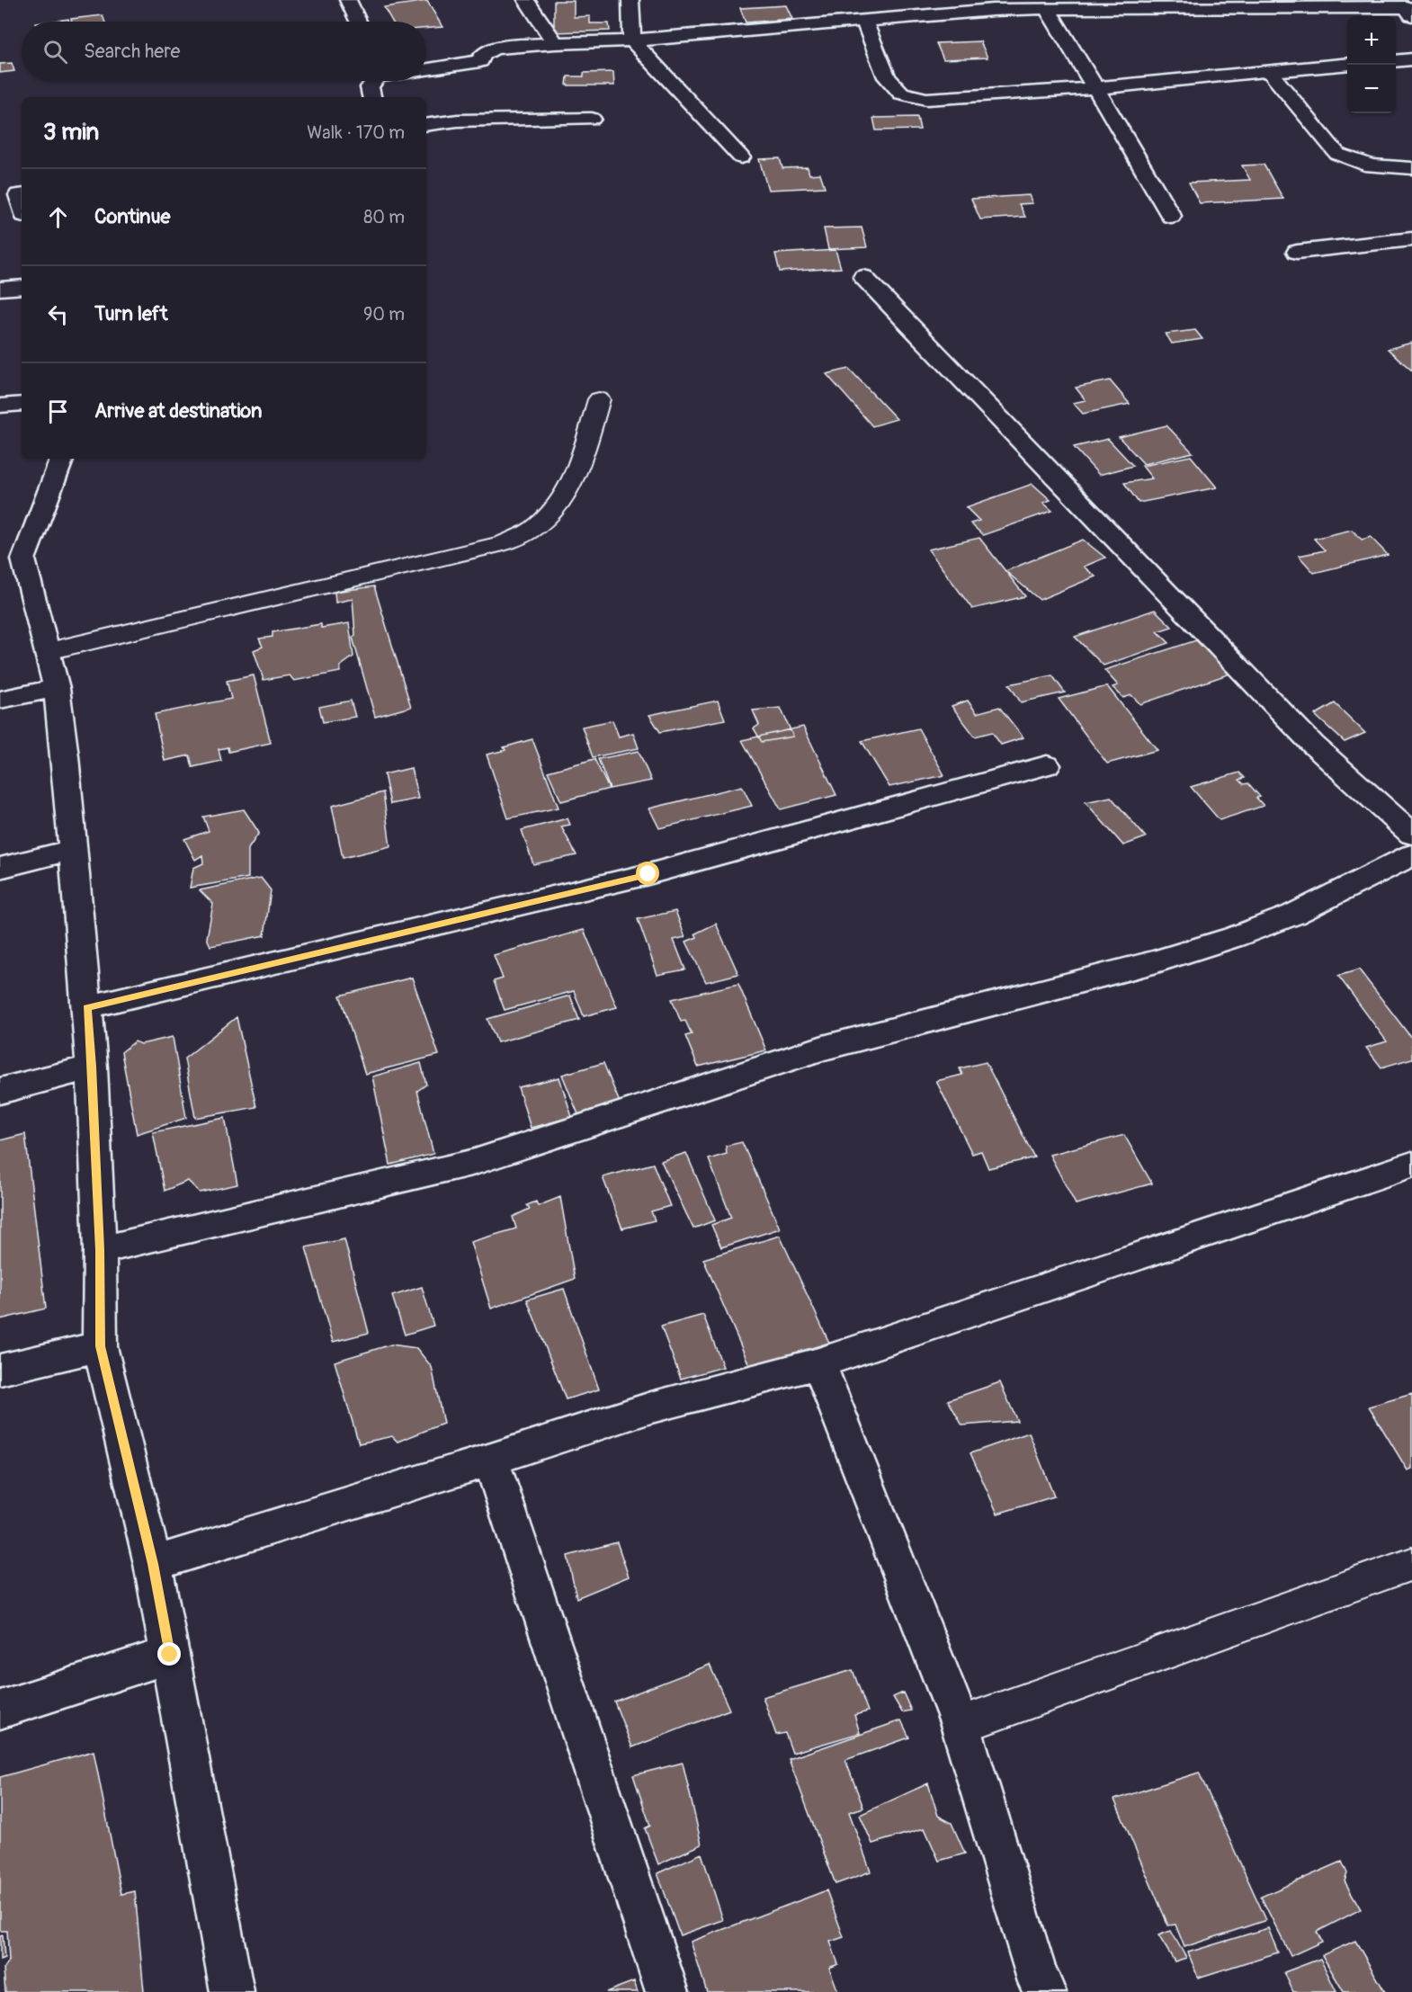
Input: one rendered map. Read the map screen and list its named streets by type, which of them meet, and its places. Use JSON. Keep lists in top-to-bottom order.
{
  "page": {
    "map_buttons": ["+", "−"],
    "search": "Search here",
    "heading": ["3 min", "Walk · 170 m"],
    "list": [
      ["Continue", "80 m"],
      ["Turn left", "90 m"],
      "Arrive at destination"
    ]
  }
}
